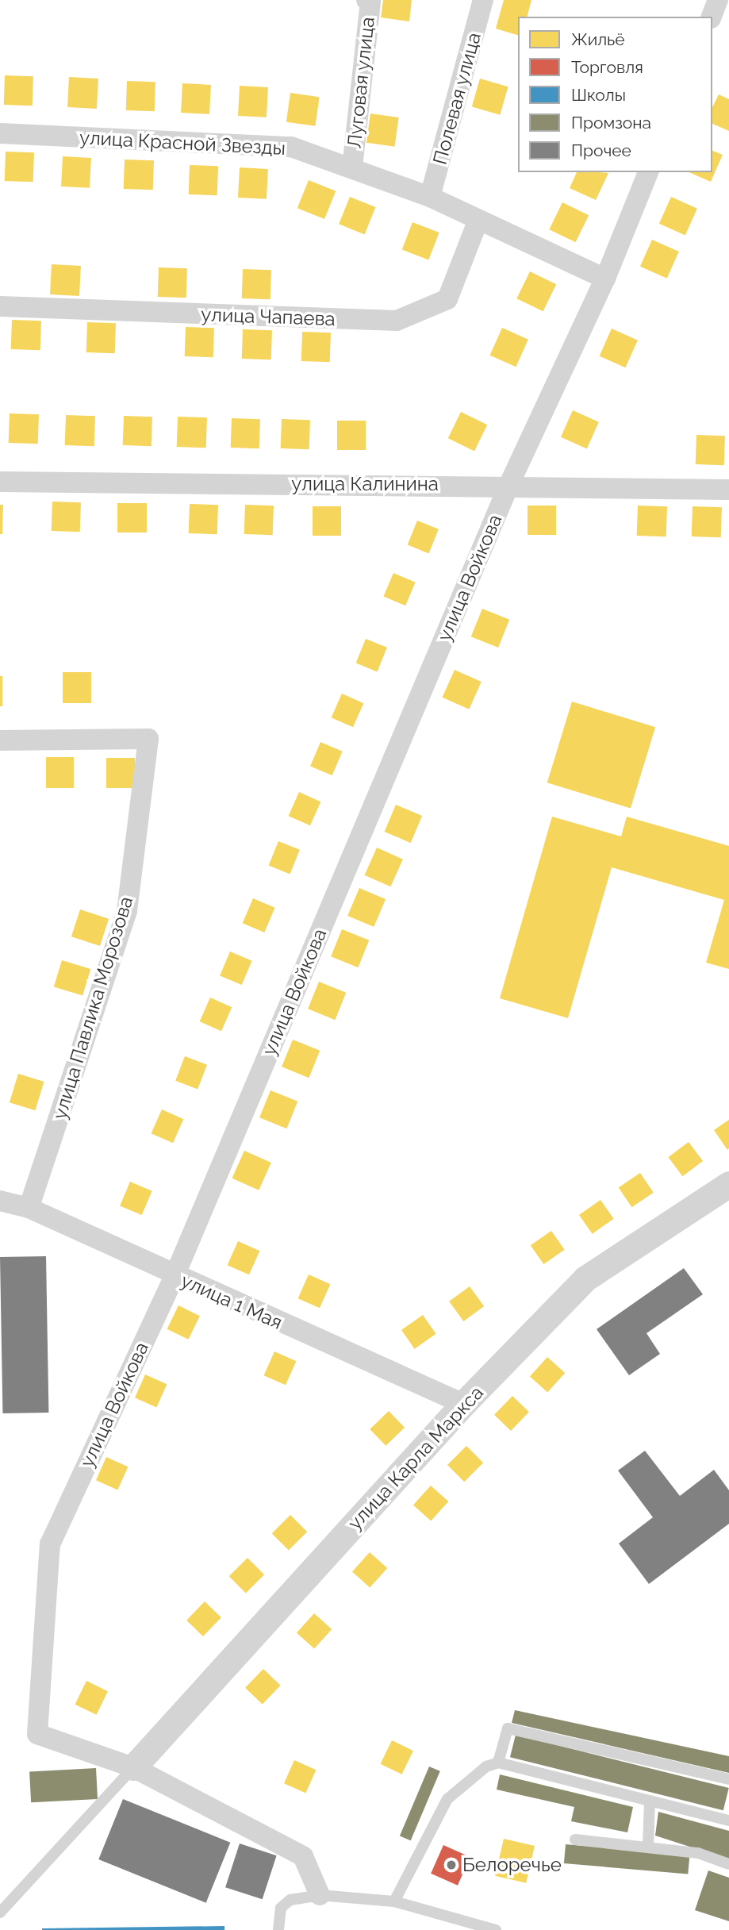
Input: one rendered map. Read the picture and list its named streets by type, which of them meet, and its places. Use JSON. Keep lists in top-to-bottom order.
{
  "streets": {
    "street": [
      "Луговая улица",
      "Полевая улица",
      "улица Красной Звезды",
      "улица Чапаева",
      "улица Калинина",
      "улица Войкова",
      "улица Павлика Морозова",
      "улица 1 Мая",
      "улица Карла Маркса"
    ]
  },
  "crossings": [
    ["Луговая улица", "улица Красной Звезды"],
    ["Полевая улица", "улица Красной Звезды"],
    ["улица Красной Звезды", "улица Чапаева"],
    ["улица Красной Звезды", "улица Войкова"],
    ["улица Калинина", "улица Войкова"],
    ["улица Войкова", "улица 1 Мая"],
    ["улица Войкова", "улица Карла Маркса"],
    ["улица Павлика Морозова", "улица 1 Мая"],
    ["улица 1 Мая", "улица Карла Маркса"]
  ],
  "places": ["Белоречье"],
  "legend": [
    "Жильё",
    "Торговля",
    "Школы",
    "Промзона",
    "Прочее"
  ]
}
